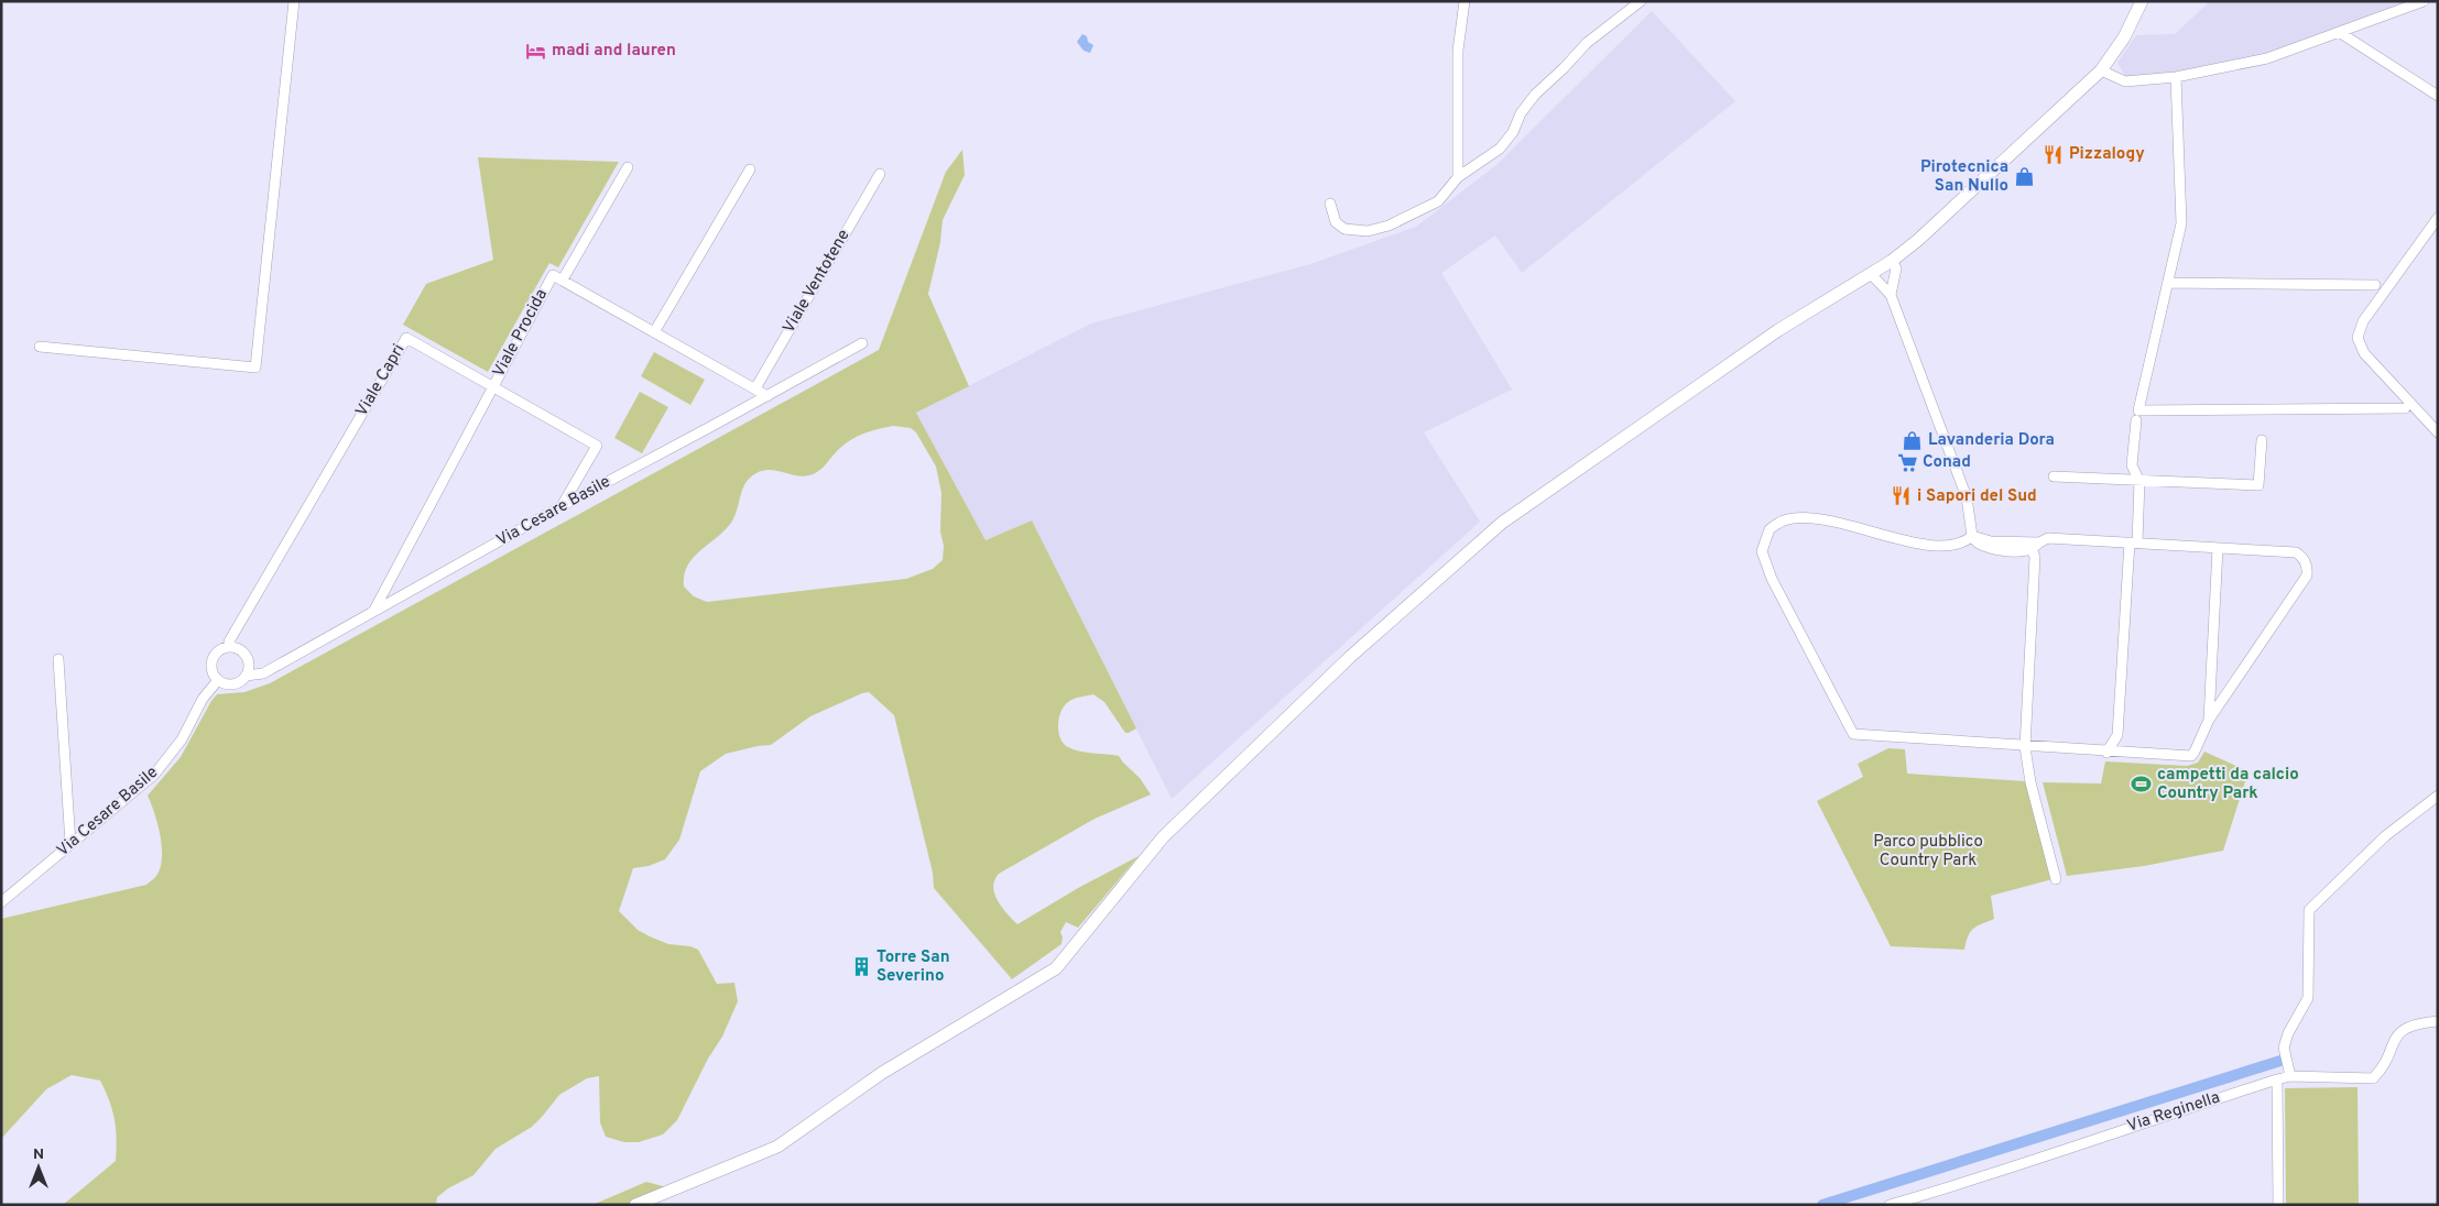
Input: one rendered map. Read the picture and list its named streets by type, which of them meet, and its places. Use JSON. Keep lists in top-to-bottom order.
{
  "streets": {
    "street": [
      "Viale Ventotene",
      "Viale Procida",
      "Viale Capri",
      "Via Cesare Basile",
      "Via Reginella"
    ]
  },
  "crossings": [
    ["Viale Ventotene", "Viale Procida"],
    ["Viale Procida", "Viale Capri"],
    ["Viale Procida", "Via Cesare Basile"],
    ["Viale Capri", "Via Cesare Basile"]
  ],
  "parks": ["Parco pubblico Country Park"],
  "places": {
    "hotel": ["madi and lauren"],
    "restaurant": ["Pizzalogy", "i Sapori del Sud"],
    "shop": ["Pirotecnica San Nullo", "Lavanderia Dora"],
    "supermarket": ["Conad"],
    "sports": ["campetti da calcio Country Park"],
    "building": ["Torre San Severino"]
  },
  "north": "top"
}
